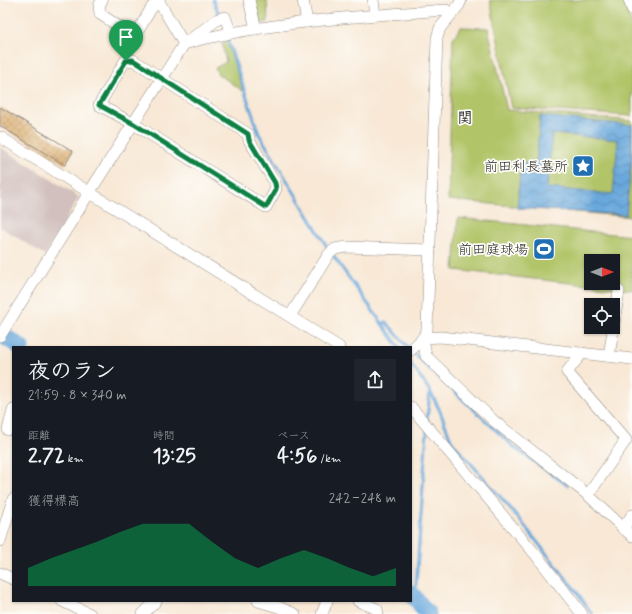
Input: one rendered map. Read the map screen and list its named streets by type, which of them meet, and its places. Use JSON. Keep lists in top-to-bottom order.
{
  "districts": ["関"],
  "places": {
    "place": ["前田利長墓所"],
    "sports": ["前田庭球場"]
  },
  "north": "right",
  "page": {
    "heading": ["夜のラン", "21:59 · 8 × 340 m"],
    "stats": [
      ["距離", "2.72 km"],
      ["時間", "13:25"],
      ["ペース", "4:56 /km"]
    ],
    "chart": ["獲得標高", "242–248 m"]
  }
}
